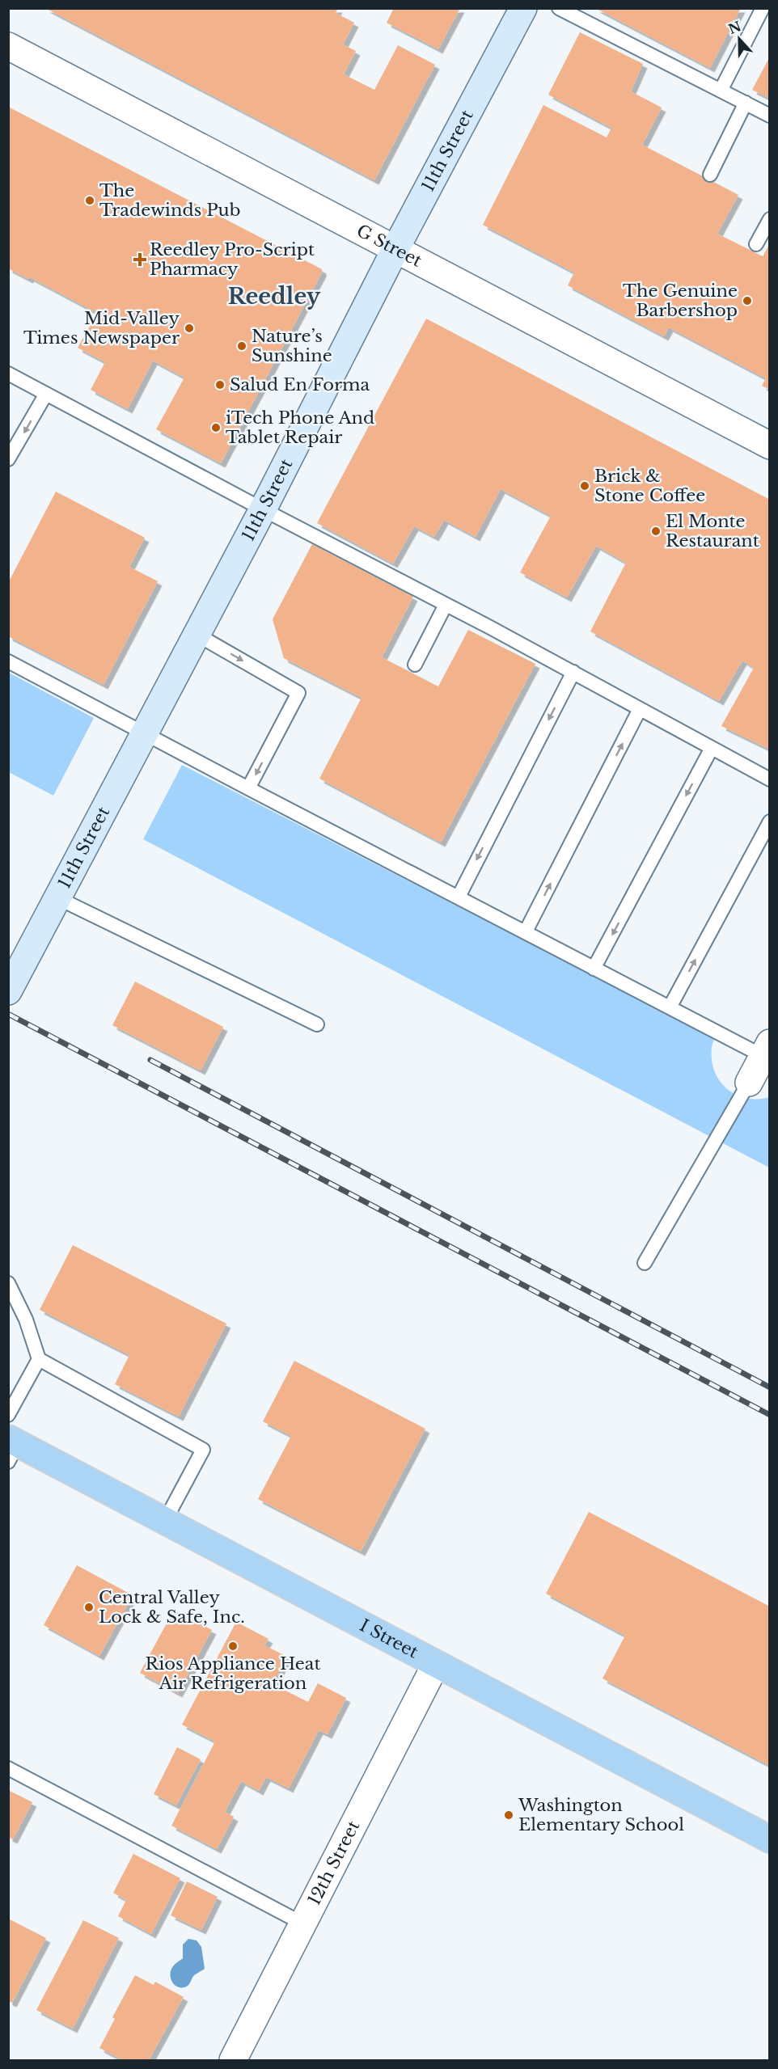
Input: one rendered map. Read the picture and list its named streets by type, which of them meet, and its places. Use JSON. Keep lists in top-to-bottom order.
{
  "streets": {
    "main road": ["11th Street", "I Street"],
    "street": ["G Street", "12th Street"]
  },
  "crossings": [
    ["11th Street", "G Street"],
    ["I Street", "12th Street"]
  ],
  "districts": ["Reedley"],
  "places": {
    "other": [
      "The Tradewinds Pub",
      "The Genuine Barbershop",
      "Mid-Valley Times Newspaper",
      "Nature’s Sunshine",
      "Salud En Forma",
      "iTech Phone And Tablet Repair",
      "Brick & Stone Coffee",
      "El Monte Restaurant",
      "Central Valley Lock & Safe, Inc.",
      "Rios Appliance Heat Air Refrigeration",
      "Washington Elementary School"
    ],
    "health": ["Reedley Pro-Script Pharmacy"]
  },
  "north": "top"
}
